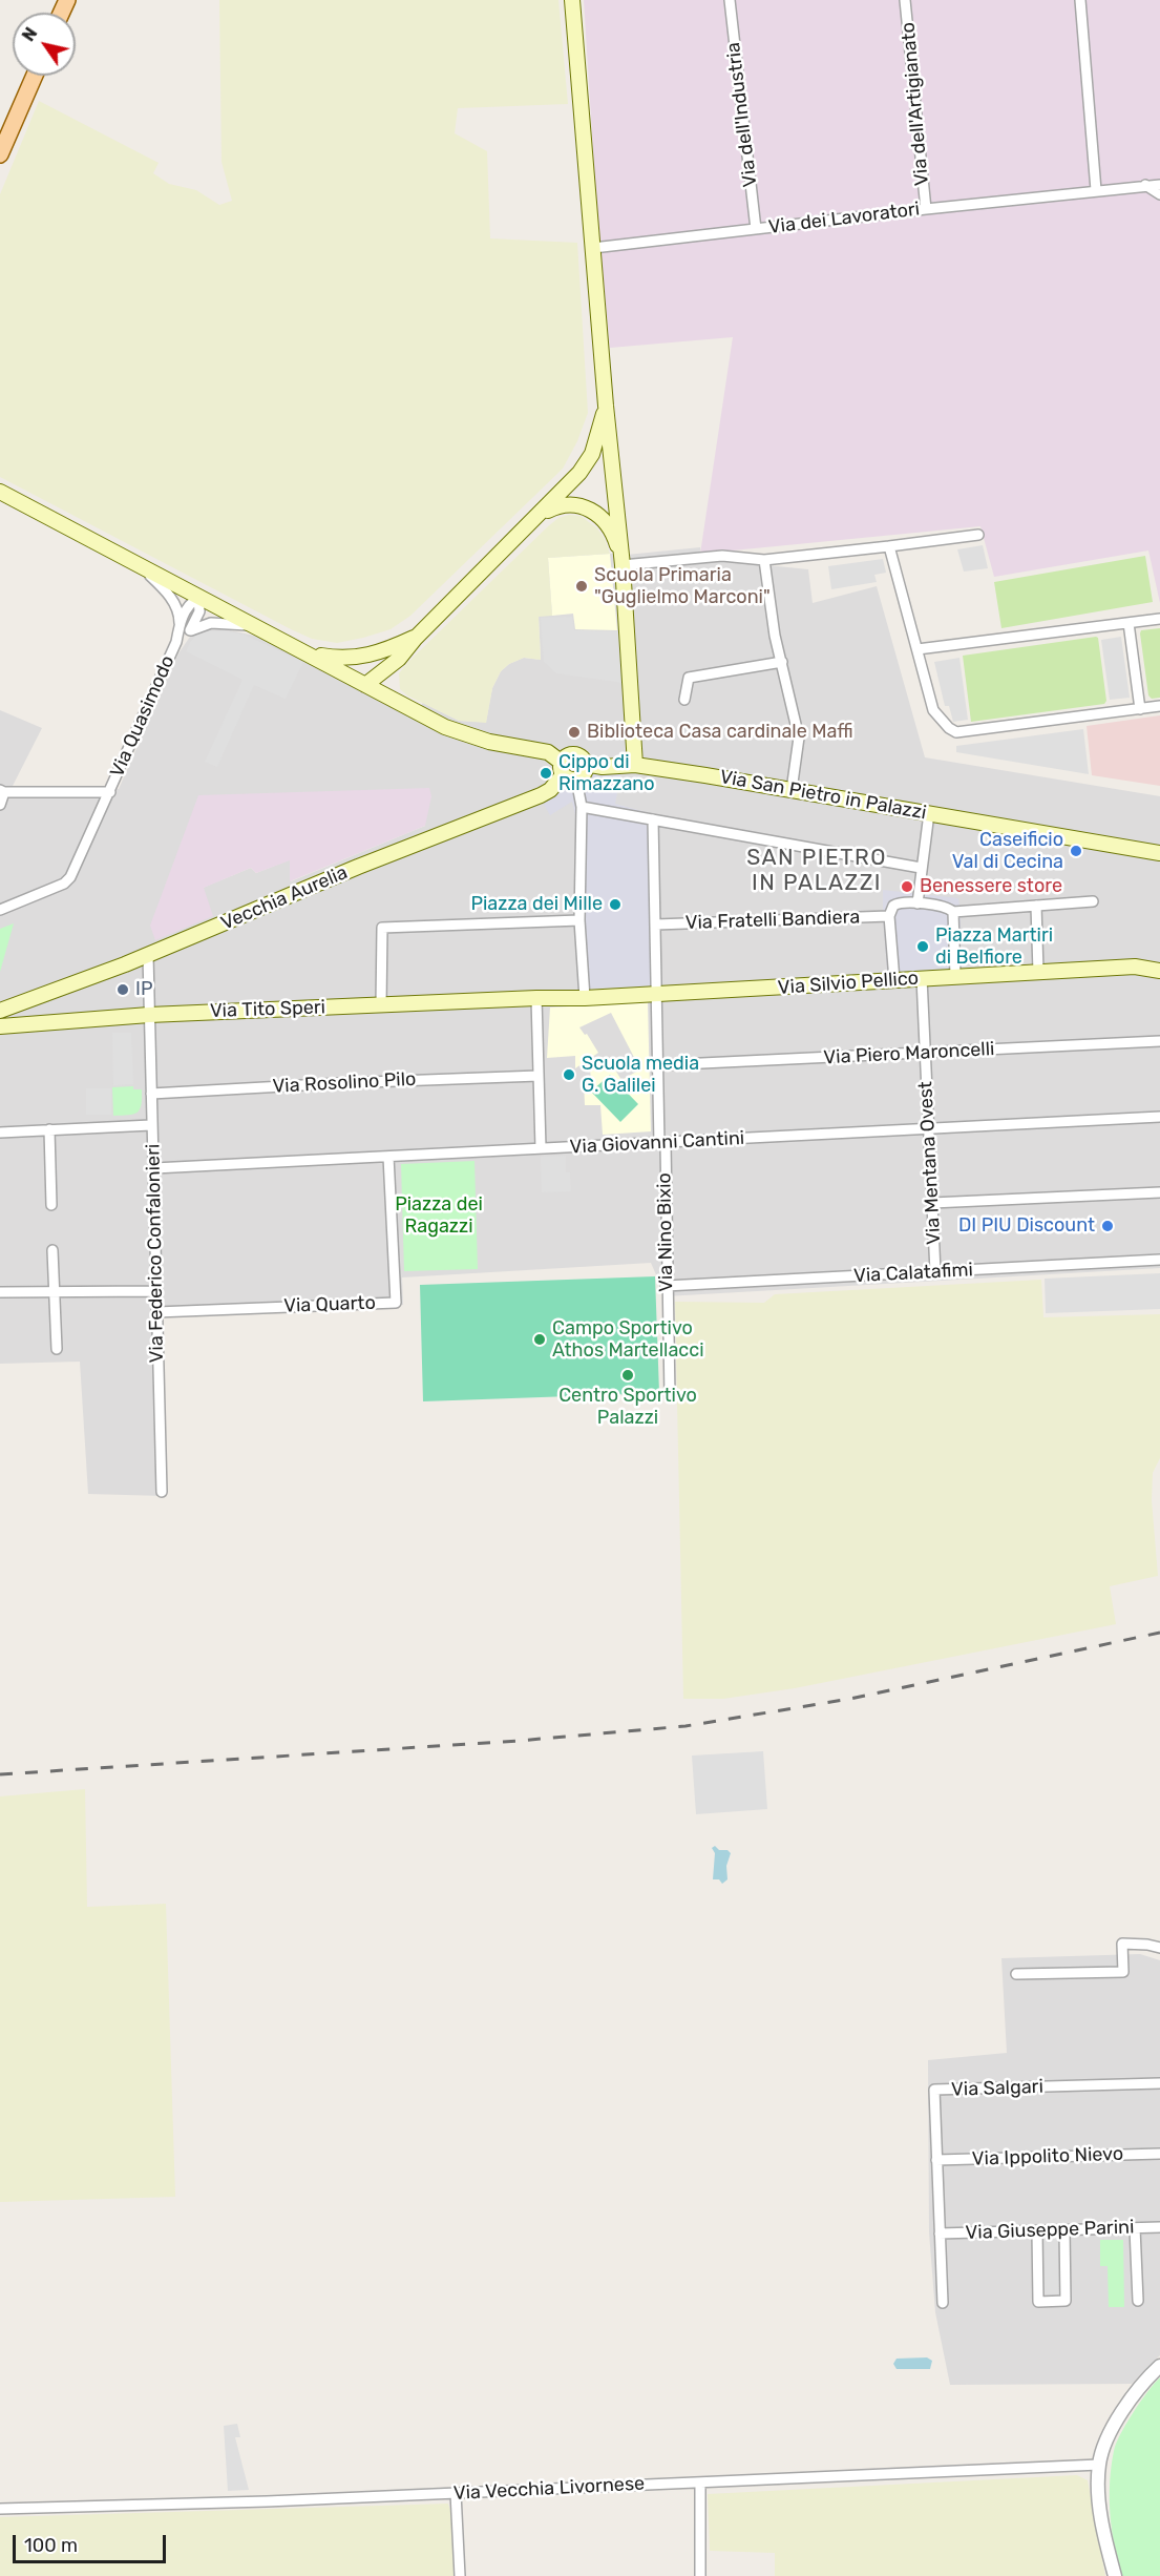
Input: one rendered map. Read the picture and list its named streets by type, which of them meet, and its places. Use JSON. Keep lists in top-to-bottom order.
{
  "streets": {
    "main road": [
      "Via San Pietro in Palazzi",
      "Vecchia Aurelia",
      "Via Silvio Pellico",
      "Via Tito Speri"
    ],
    "street": [
      "Via dell'Artigianato",
      "Via dell'Industria",
      "Via dei Lavoratori",
      "Via Quasimodo",
      "Via Fratelli Bandiera",
      "Via Piero Maroncelli",
      "Via Rosolino Pilo",
      "Via Giovanni Cantini",
      "Via Mentana Ovest",
      "Via Nino Bixio",
      "Via Federico Confalonieri",
      "Via Calatafimi",
      "Via Quarto",
      "Via Salgari",
      "Via Ippolito Nievo",
      "Via Giuseppe Parini",
      "Via Vecchia Livornese"
    ]
  },
  "crossings": [
    ["Via dell'Artigianato", "Via dei Lavoratori"],
    ["Via dell'Industria", "Via dei Lavoratori"],
    ["Vecchia Aurelia", "Via Federico Confalonieri"],
    ["Via Silvio Pellico", "Via Tito Speri"],
    ["Via Silvio Pellico", "Via Mentana Ovest"],
    ["Via Silvio Pellico", "Via Nino Bixio"],
    ["Via Tito Speri", "Via Federico Confalonieri"],
    ["Via Piero Maroncelli", "Via Mentana Ovest"],
    ["Via Piero Maroncelli", "Via Nino Bixio"],
    ["Via Rosolino Pilo", "Via Federico Confalonieri"],
    ["Via Giovanni Cantini", "Via Mentana Ovest"],
    ["Via Giovanni Cantini", "Via Nino Bixio"],
    ["Via Giovanni Cantini", "Via Federico Confalonieri"],
    ["Via Giovanni Cantini", "Via Quarto"],
    ["Via Mentana Ovest", "Via Calatafimi"],
    ["Via Nino Bixio", "Via Calatafimi"],
    ["Via Federico Confalonieri", "Via Quarto"],
    ["Via Salgari", "Via Ippolito Nievo"],
    ["Via Salgari", "Via Giuseppe Parini"]
  ],
  "districts": ["SAN PIETRO IN PALAZZI"],
  "parks": ["Piazza dei Ragazzi"],
  "places": [
    "Scuola Primaria \"Guglielmo Marconi\"",
    "Biblioteca Casa cardinale Maffi",
    "Cippo di Rimazzano",
    "Caseificio Val di Cecina",
    "Benessere store",
    "Piazza dei Mille",
    "Piazza Martiri di Belfiore",
    "IP",
    "Scuola media G. Galilei",
    "DI PIU Discount",
    "Campo Sportivo Athos Martellacci",
    "Centro Sportivo Palazzi"
  ],
  "scale_bar": "100 m",
  "north": "top left"
}
